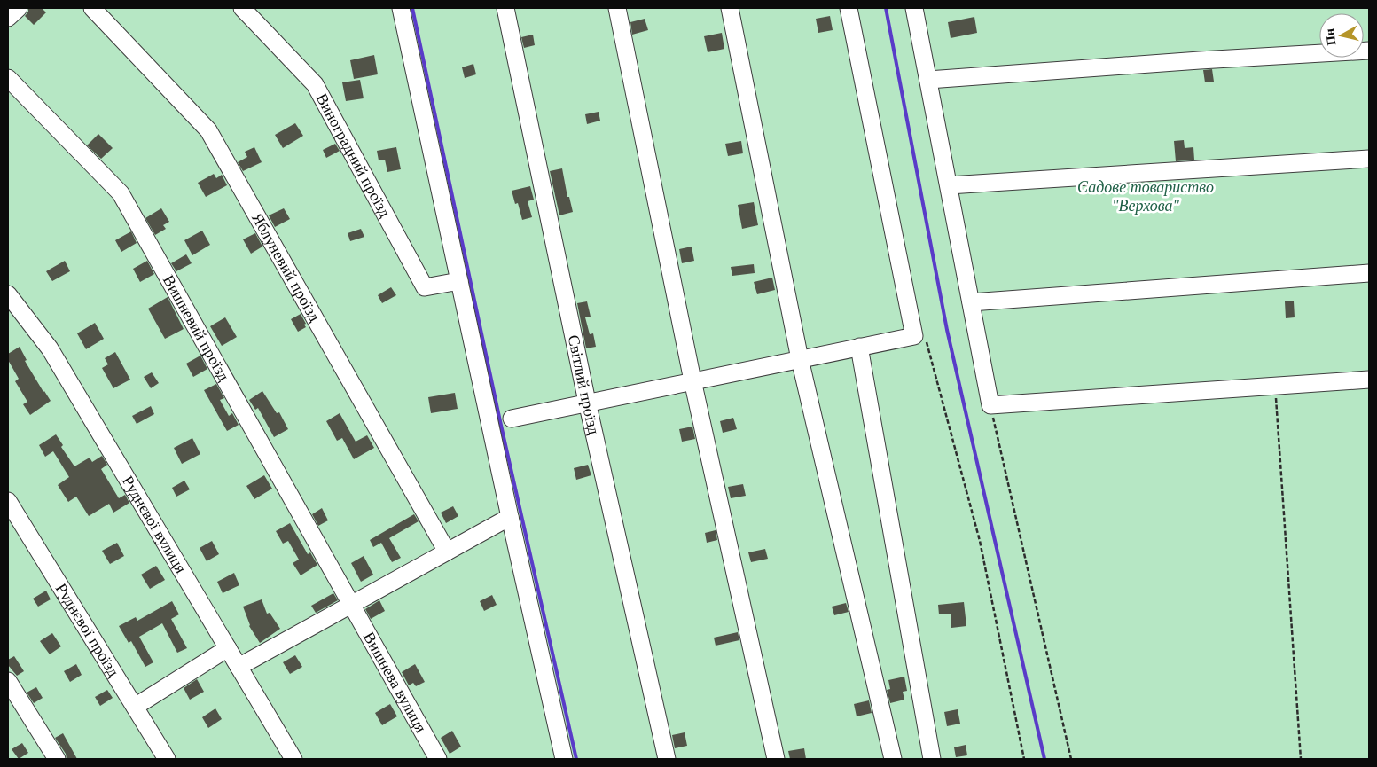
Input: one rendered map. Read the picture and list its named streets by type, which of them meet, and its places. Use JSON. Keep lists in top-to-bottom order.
{
  "streets": {
    "street": [
      "Виноградний проїзд",
      "Яблуневий проїзд",
      "Вишневий проїзд",
      "Світлий проїзд",
      "Руднєвої вулиця",
      "Руднєвої проїзд",
      "Вишнева вулиця"
    ]
  },
  "crossings": [
    ["Вишневий проїзд", "Вишнева вулиця"]
  ],
  "parks": ["Садове товариство \"Верхова\""],
  "north": "left"
}
